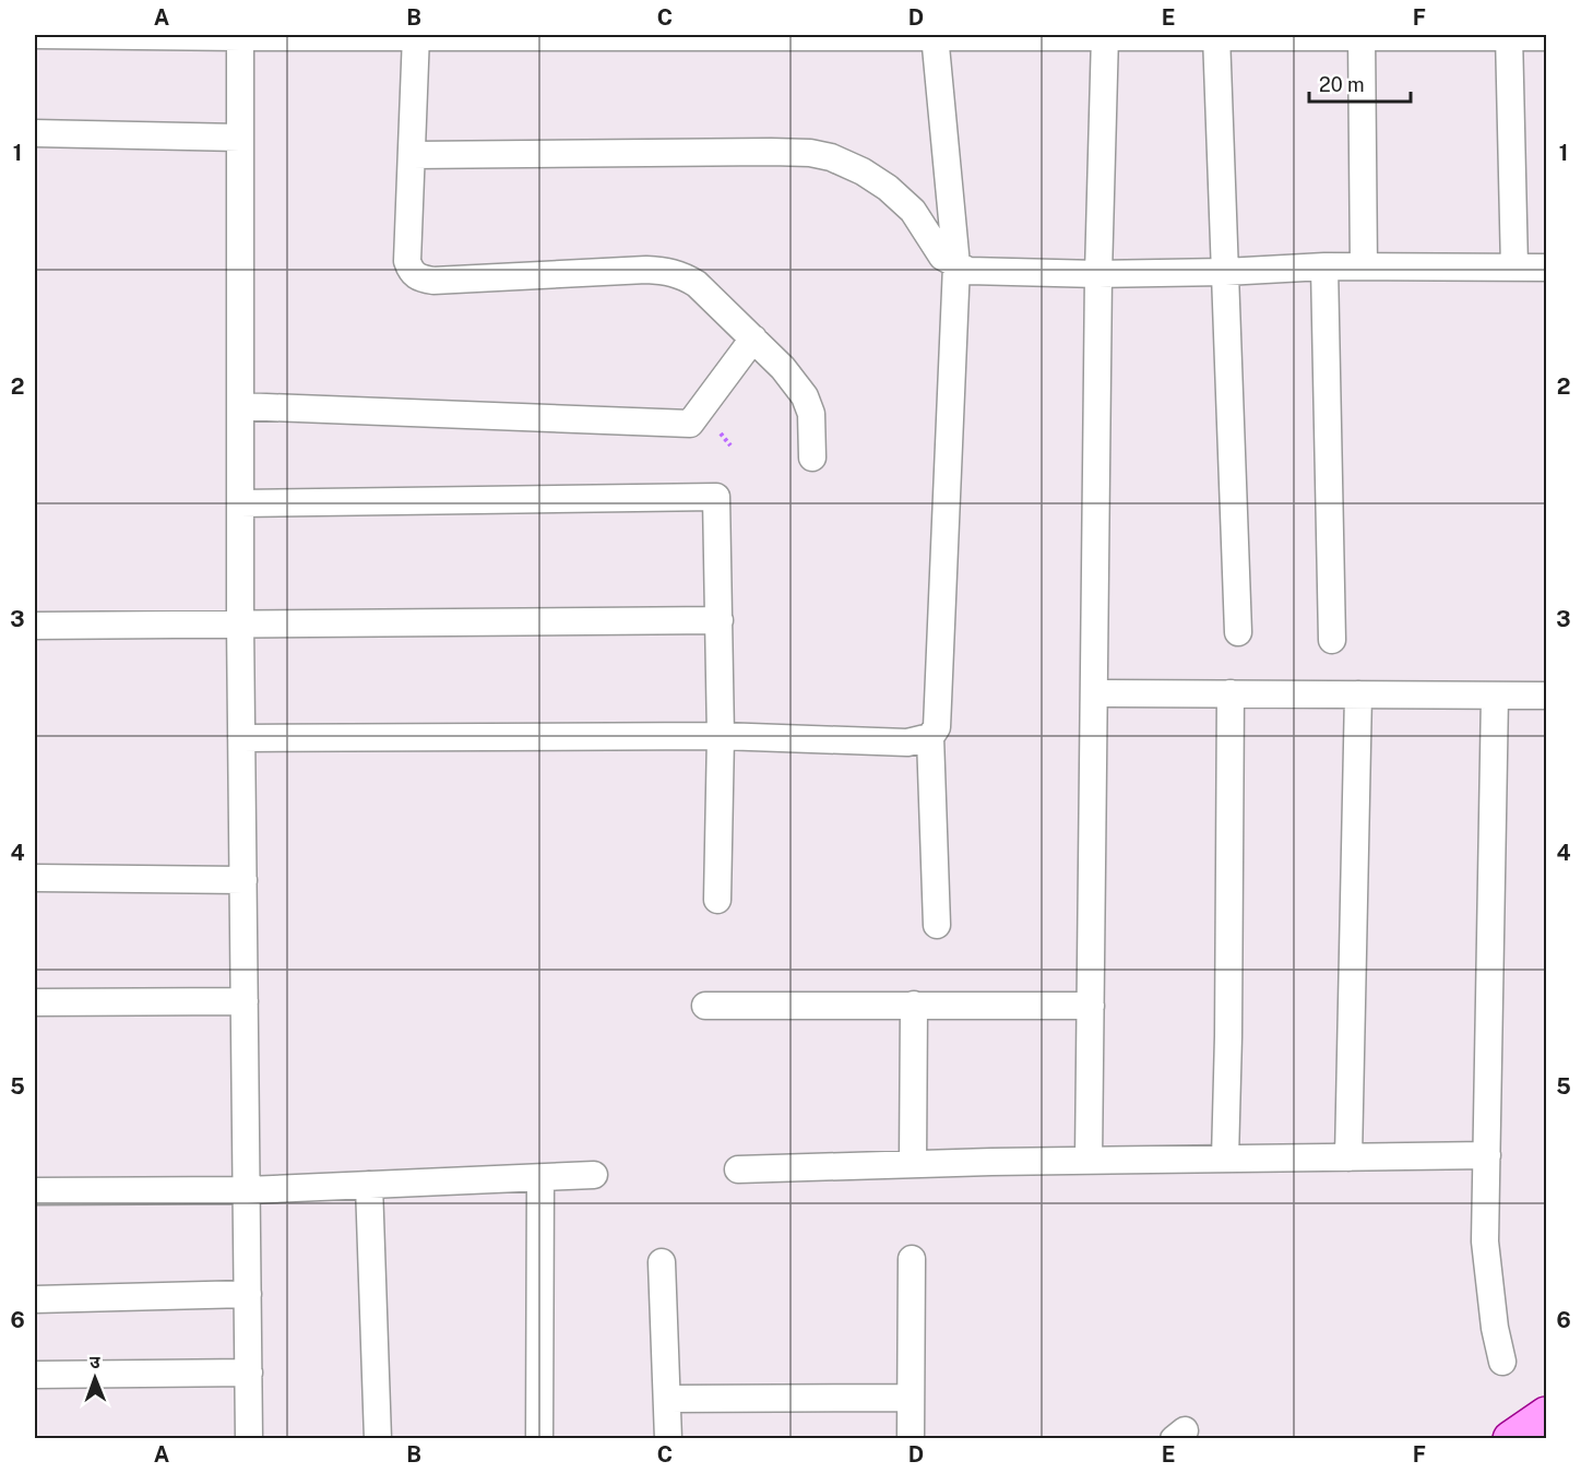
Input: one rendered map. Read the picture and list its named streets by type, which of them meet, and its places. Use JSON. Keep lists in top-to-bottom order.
{
  "scale_bar": "20 m",
  "north": "top",
  "grid": {
    "columns": [
      "A",
      "B",
      "C",
      "D",
      "E",
      "F"
    ],
    "rows": [
      "1",
      "2",
      "3",
      "4",
      "5",
      "6"
    ]
  }
}
